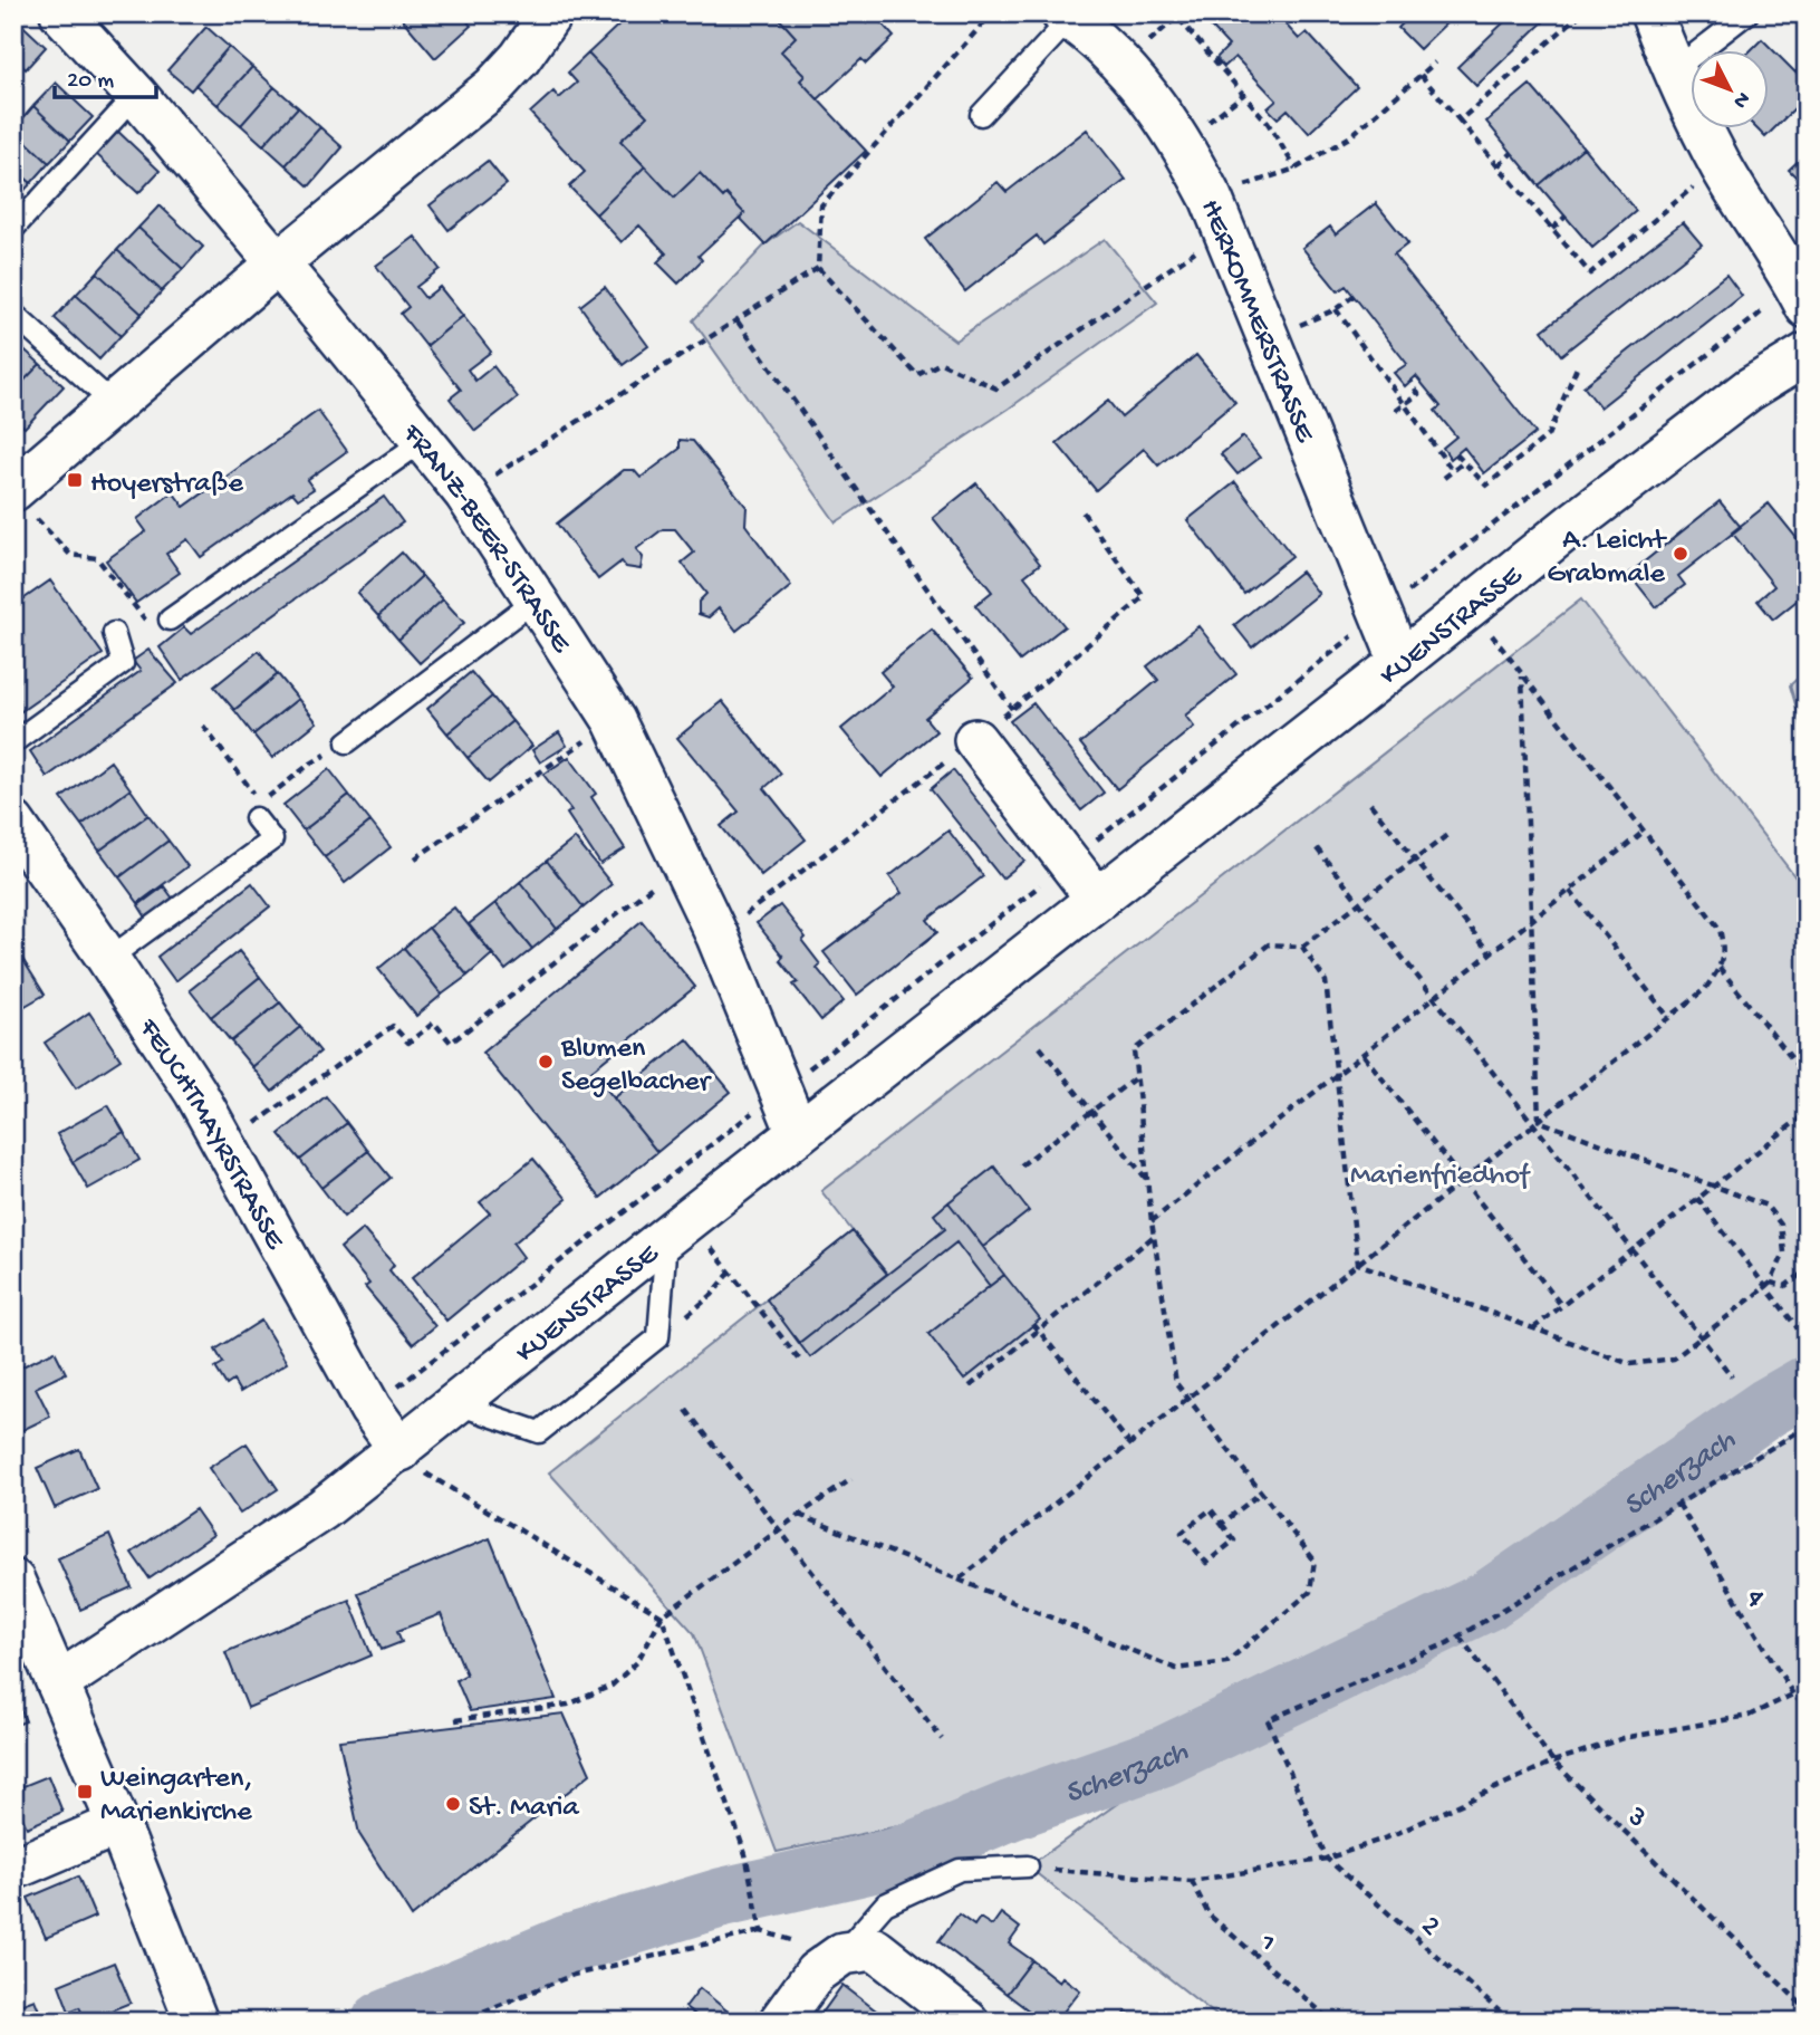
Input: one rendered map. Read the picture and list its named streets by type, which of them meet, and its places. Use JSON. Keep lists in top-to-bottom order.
{
  "streets": {
    "street": [
      "HERKOMMERSTRASSE",
      "FRANZ-BEER-STRASSE",
      "KUENSTRASSE",
      "FEUCHTMAYRSTRASSE"
    ],
    "path": [
      "4",
      "3",
      "2",
      "1"
    ]
  },
  "crossings": [
    ["HERKOMMERSTRASSE", "KUENSTRASSE"],
    ["FRANZ-BEER-STRASSE", "KUENSTRASSE"],
    ["KUENSTRASSE", "FEUCHTMAYRSTRASSE"]
  ],
  "water": ["Scherzach"],
  "parks": ["Marienfriedhof"],
  "places": {
    "transit": ["Hoyerstraße", "Weingarten, Marienkirche"],
    "other": ["A. Leicht Grabmale", "Blumen Segelbacher", "St. Maria"]
  },
  "scale_bar": "20 m",
  "north": "bottom right"
}
